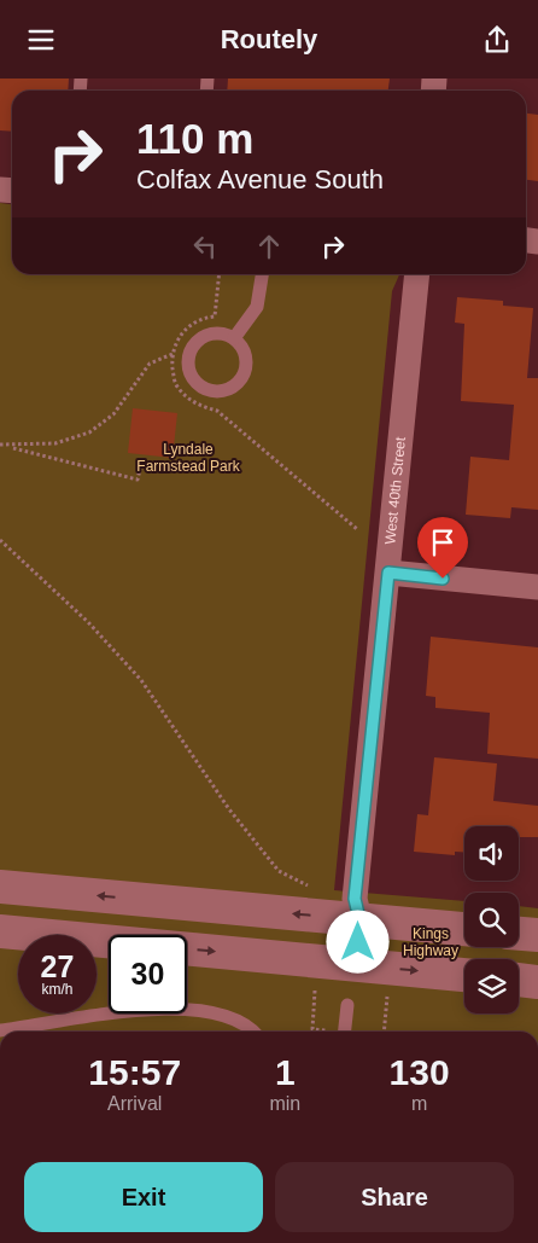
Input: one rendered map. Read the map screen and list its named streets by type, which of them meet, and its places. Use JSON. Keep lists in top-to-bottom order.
{
  "streets": {
    "street": ["West 40th Street"]
  },
  "parks": ["Lyndale Farmstead Park", "Kings Highway"],
  "page": {
    "header": "Routely",
    "turn": ["110 m", "Colfax Avenue South"],
    "speed": "27 km/h",
    "limit": "30",
    "eta": [
      "15:57",
      "Arrival",
      "1",
      "min",
      "130",
      "m"
    ],
    "buttons": ["Exit", "Share"]
  }
}
